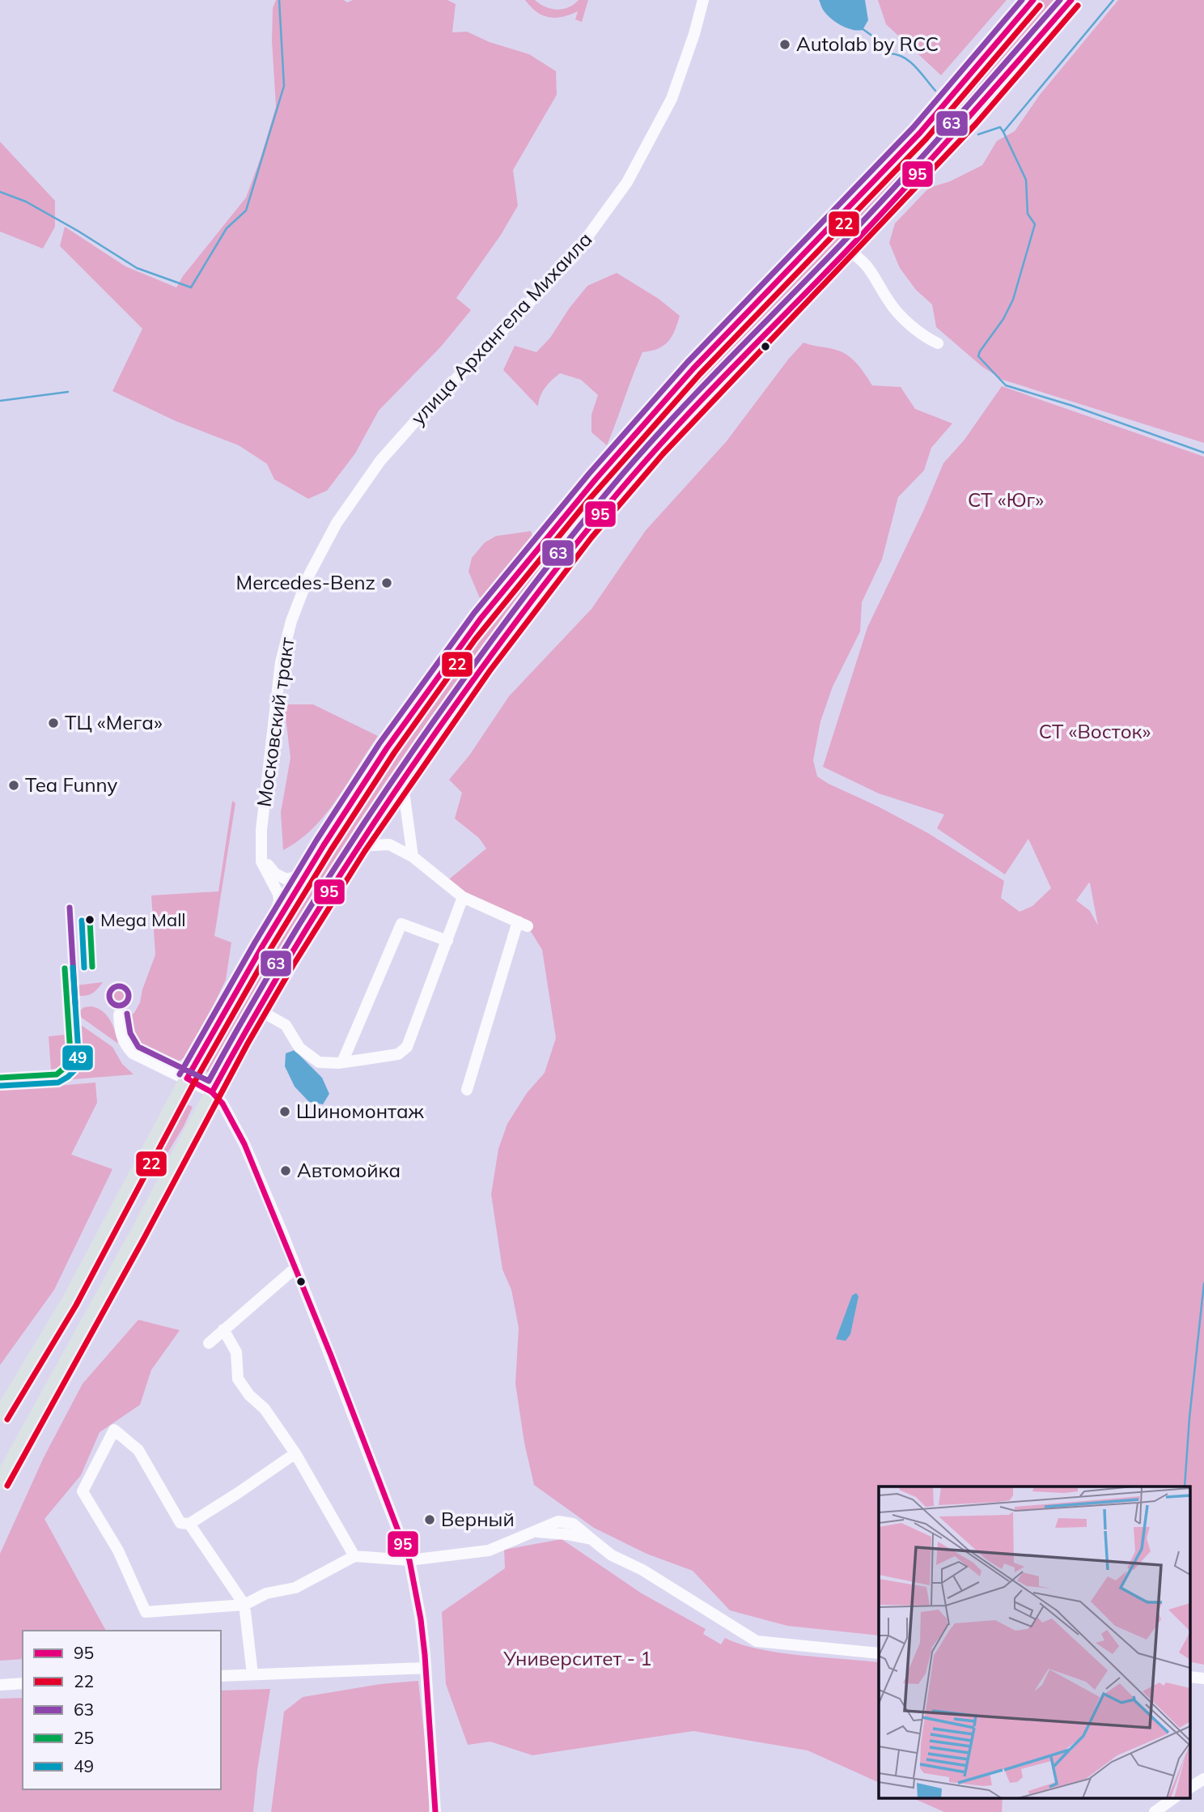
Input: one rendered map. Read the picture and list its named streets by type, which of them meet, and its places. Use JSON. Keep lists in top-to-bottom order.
{
  "streets": {
    "street": ["улица Архангела Михаила", "Московский тракт"]
  },
  "crossings": [
    ["улица Архангела Михаила", "Московский тракт"]
  ],
  "parks": ["СТ «Юг»", "СТ «Восток»", "Университет - 1"],
  "places": [
    "Autolab by RCC",
    "Mercedes-Benz",
    "ТЦ «Мега»",
    "Tea Funny",
    "Mega Mall",
    "Шиномонтаж",
    "Автомойка",
    "Верный"
  ],
  "lines": [
    "transit line 95",
    "transit line 63",
    "transit line 22",
    "transit line 25",
    "transit line 49"
  ],
  "legend": [
    "95",
    "22",
    "63",
    "25",
    "49"
  ]
}
